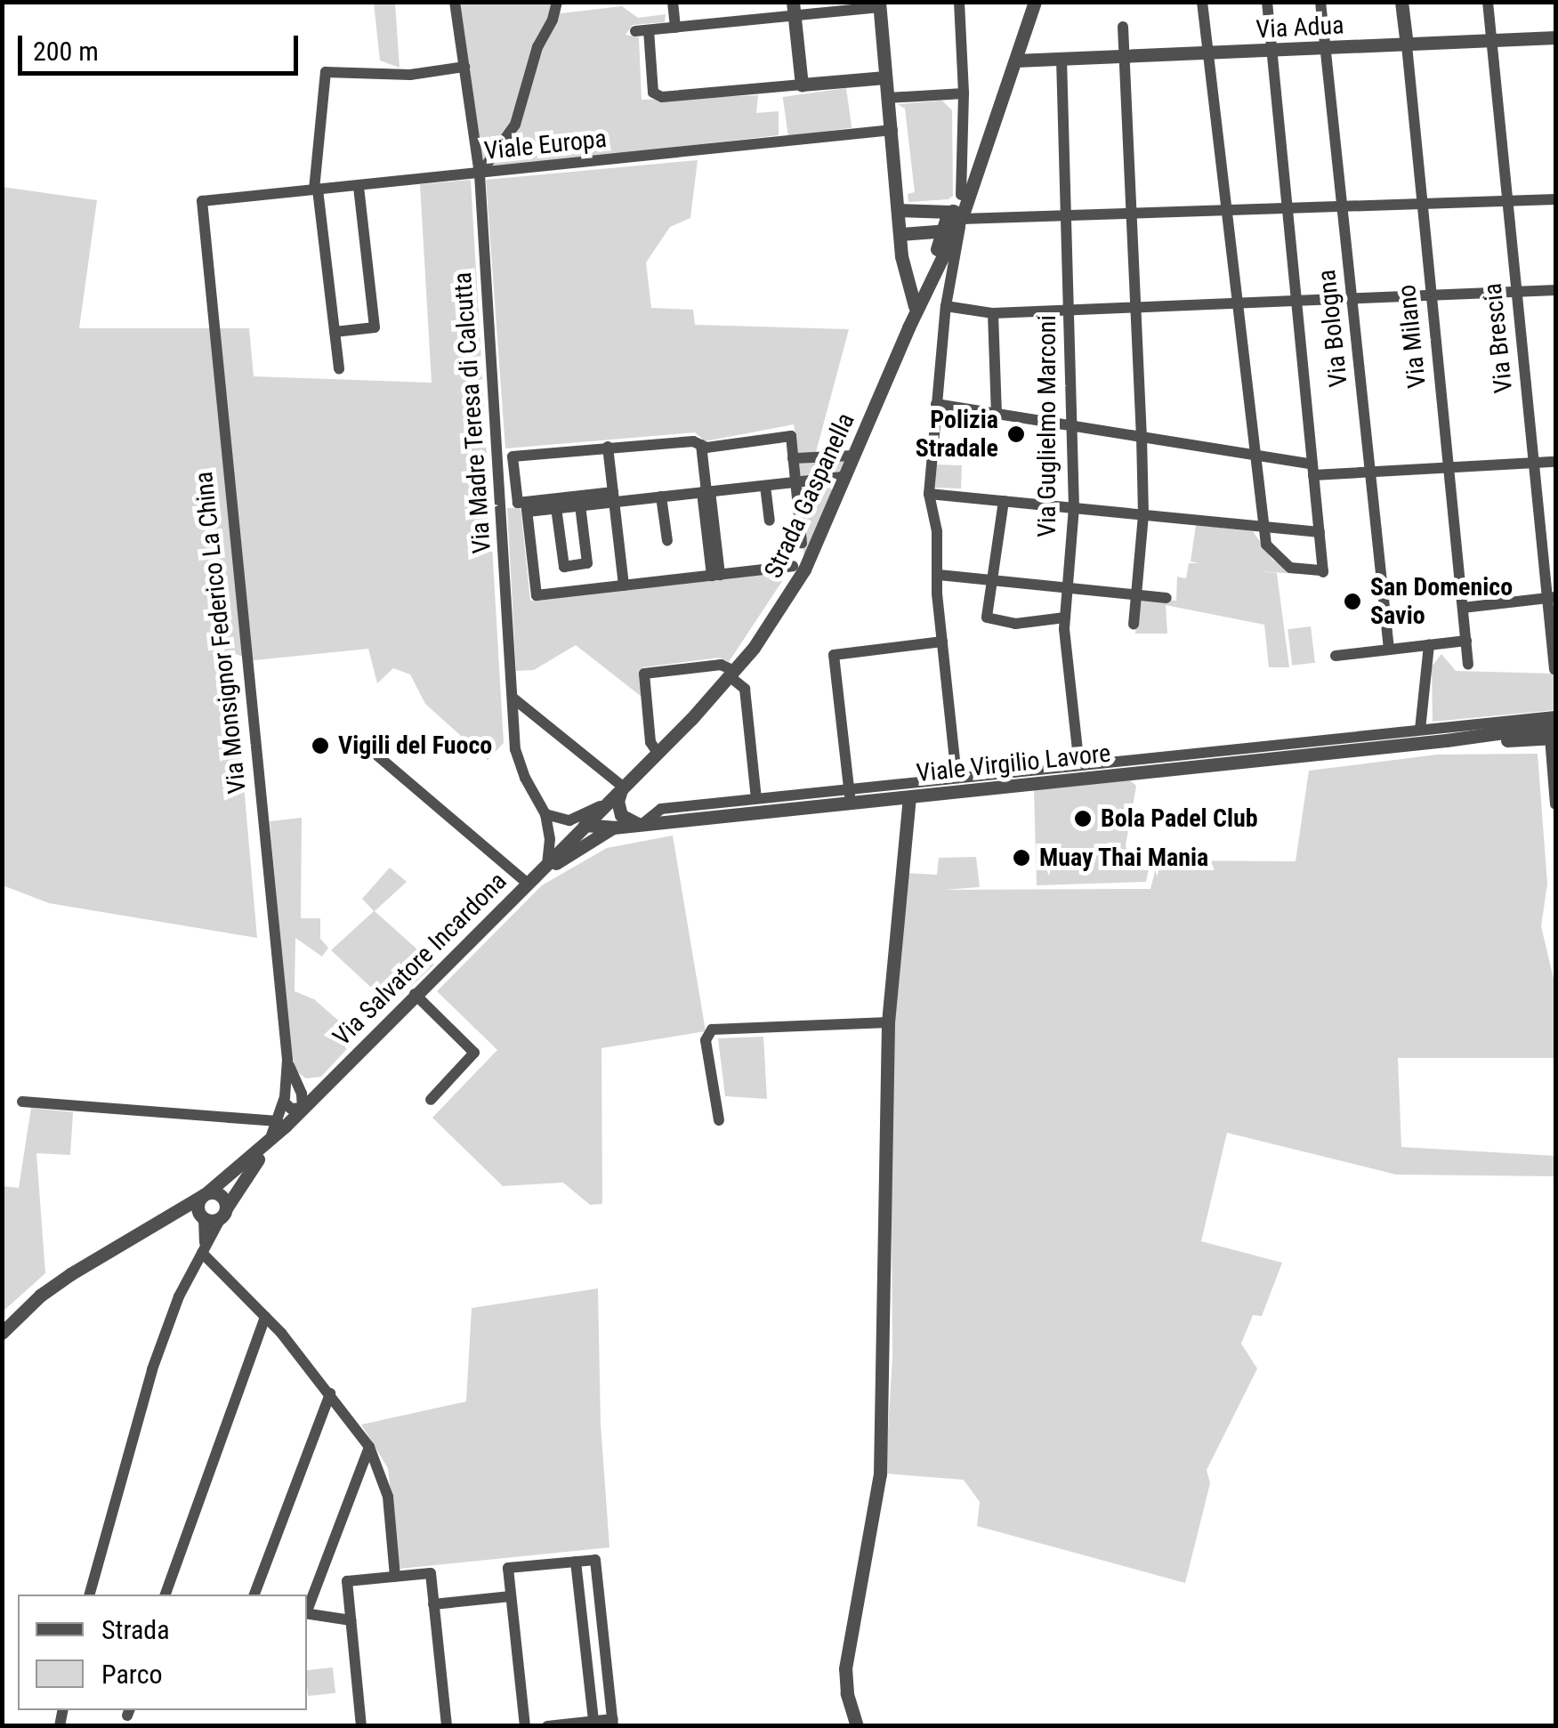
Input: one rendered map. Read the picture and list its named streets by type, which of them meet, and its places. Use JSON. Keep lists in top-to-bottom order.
{
  "streets": {
    "street": [
      "Via Adua",
      "Viale Europa",
      "Via Bologna",
      "Via Milano",
      "Via Brescia",
      "Via Madre Teresa di Calcutta",
      "Via Guglielmo Marconi",
      "Strada Gaspanella",
      "Via Monsignor Federico La China",
      "Viale Virgilio Lavore",
      "Via Salvatore Incardona"
    ]
  },
  "crossings": [
    ["Via Adua", "Via Bologna"],
    ["Via Adua", "Via Milano"],
    ["Via Adua", "Via Brescia"],
    ["Via Adua", "Via Guglielmo Marconi"],
    ["Viale Europa", "Via Madre Teresa di Calcutta"],
    ["Viale Europa", "Via Monsignor Federico La China"],
    ["Via Madre Teresa di Calcutta", "Via Salvatore Incardona"],
    ["Strada Gaspanella", "Viale Virgilio Lavore"],
    ["Strada Gaspanella", "Via Salvatore Incardona"],
    ["Viale Virgilio Lavore", "Via Salvatore Incardona"]
  ],
  "places": [
    "Polizia Stradale",
    "San Domenico Savio",
    "Vigili del Fuoco",
    "Bola Padel Club",
    "Muay Thai Mania"
  ],
  "legend": ["Strada", "Parco"],
  "scale_bar": "200 m"
}
